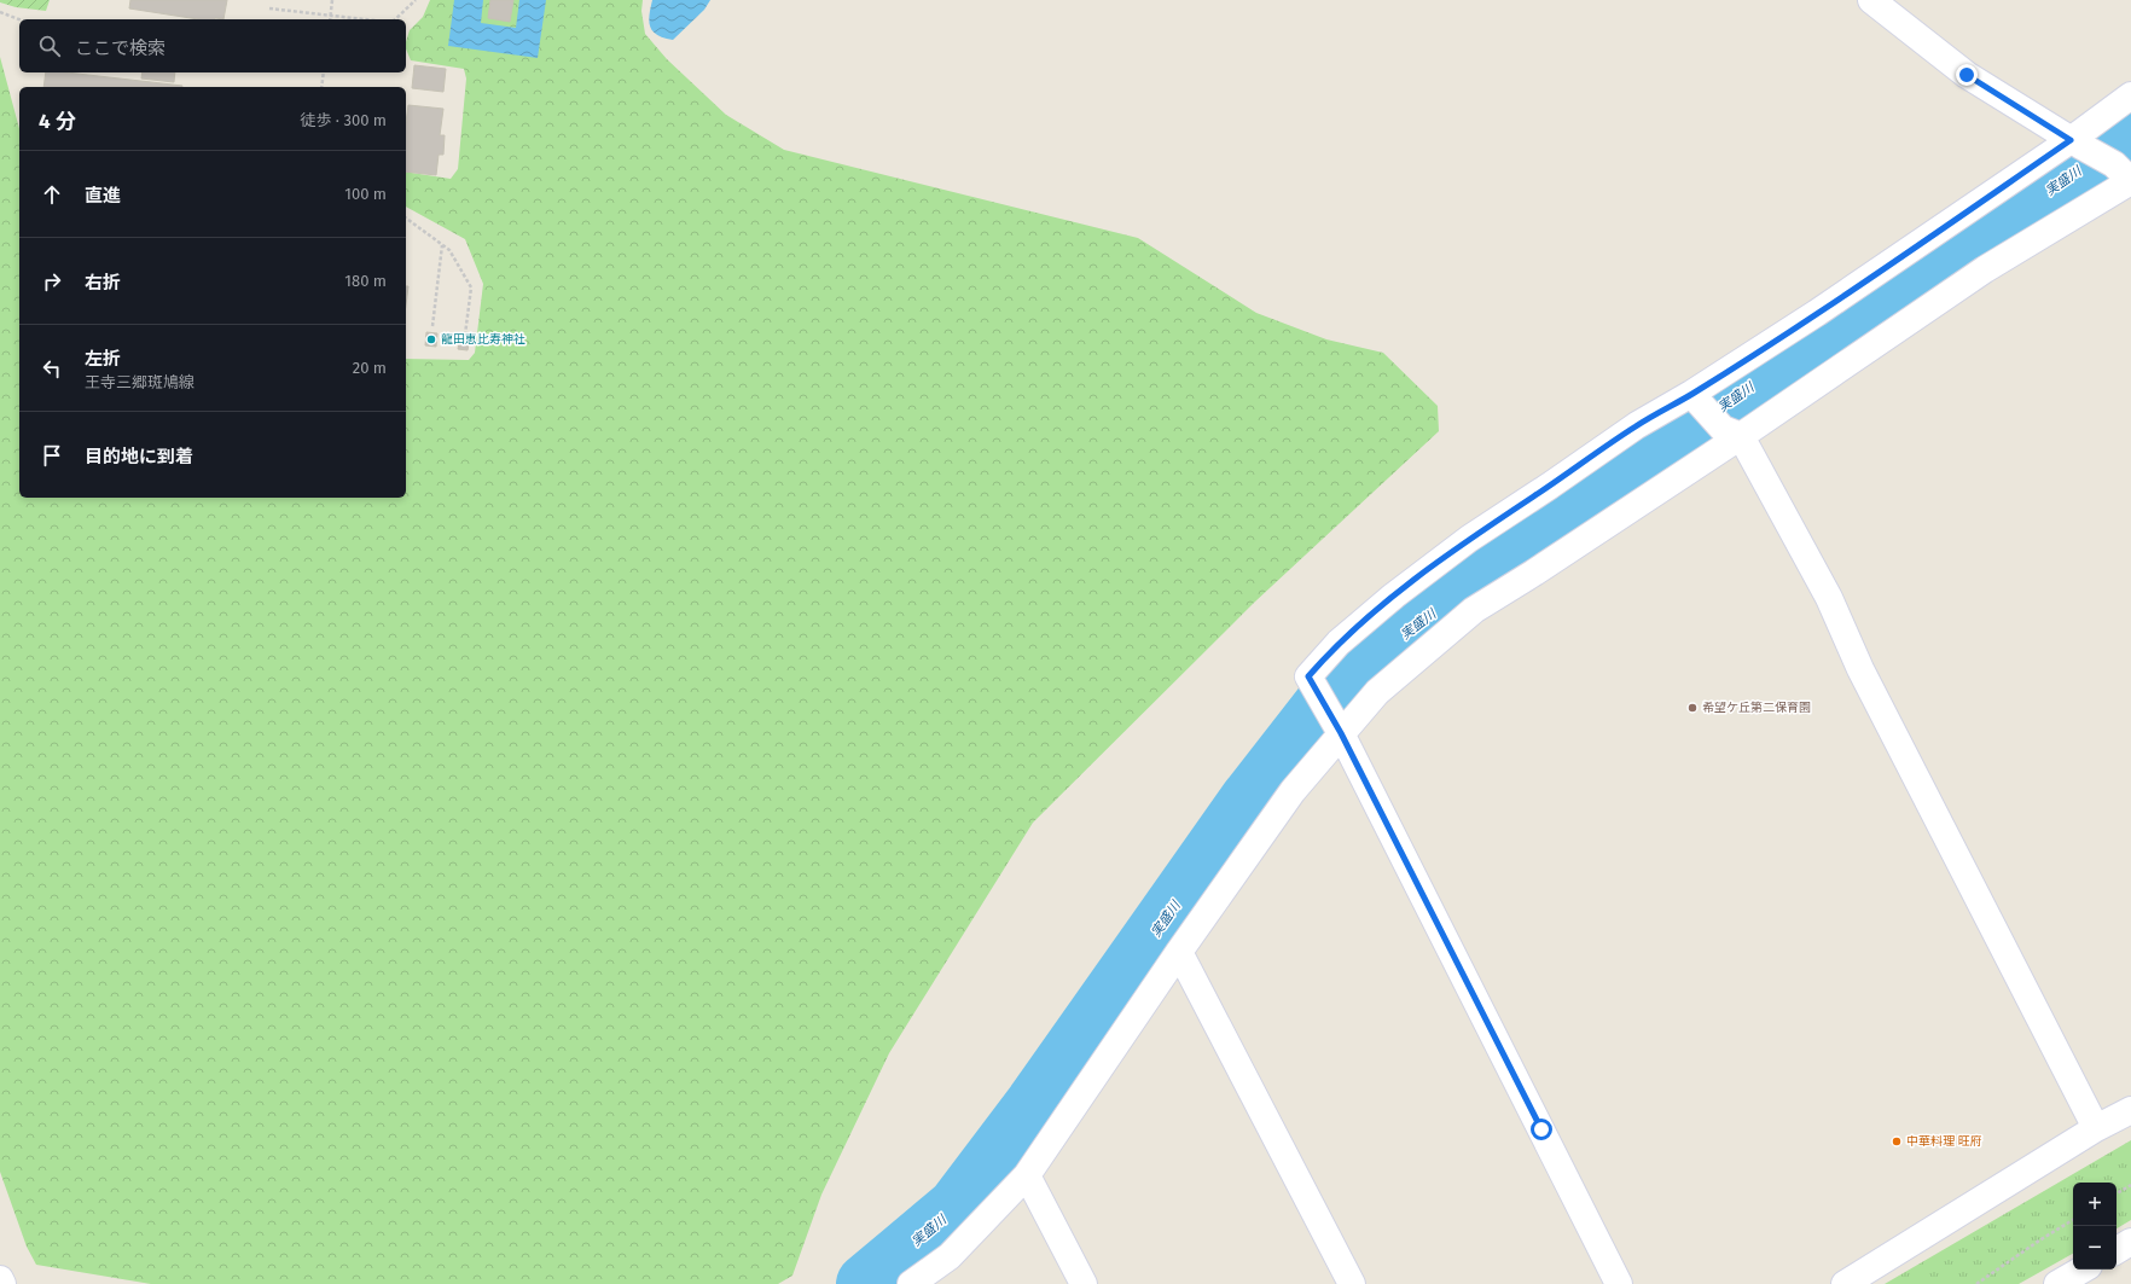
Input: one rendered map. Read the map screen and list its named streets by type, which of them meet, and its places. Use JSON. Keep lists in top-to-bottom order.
{
  "water": ["実盛川"],
  "places": ["龍田恵比寿神社", "希望ケ丘第二保育園", "中華料理 旺府"],
  "page": {
    "search": "ここで検索",
    "heading": ["4 分", "徒歩 · 300 m"],
    "list": [
      ["直進", "100 m"],
      ["右折", "180 m"],
      ["左折", "王寺三郷斑鳩線", "20 m"],
      "目的地に到着"
    ],
    "map_buttons": ["+", "−"]
  }
}
